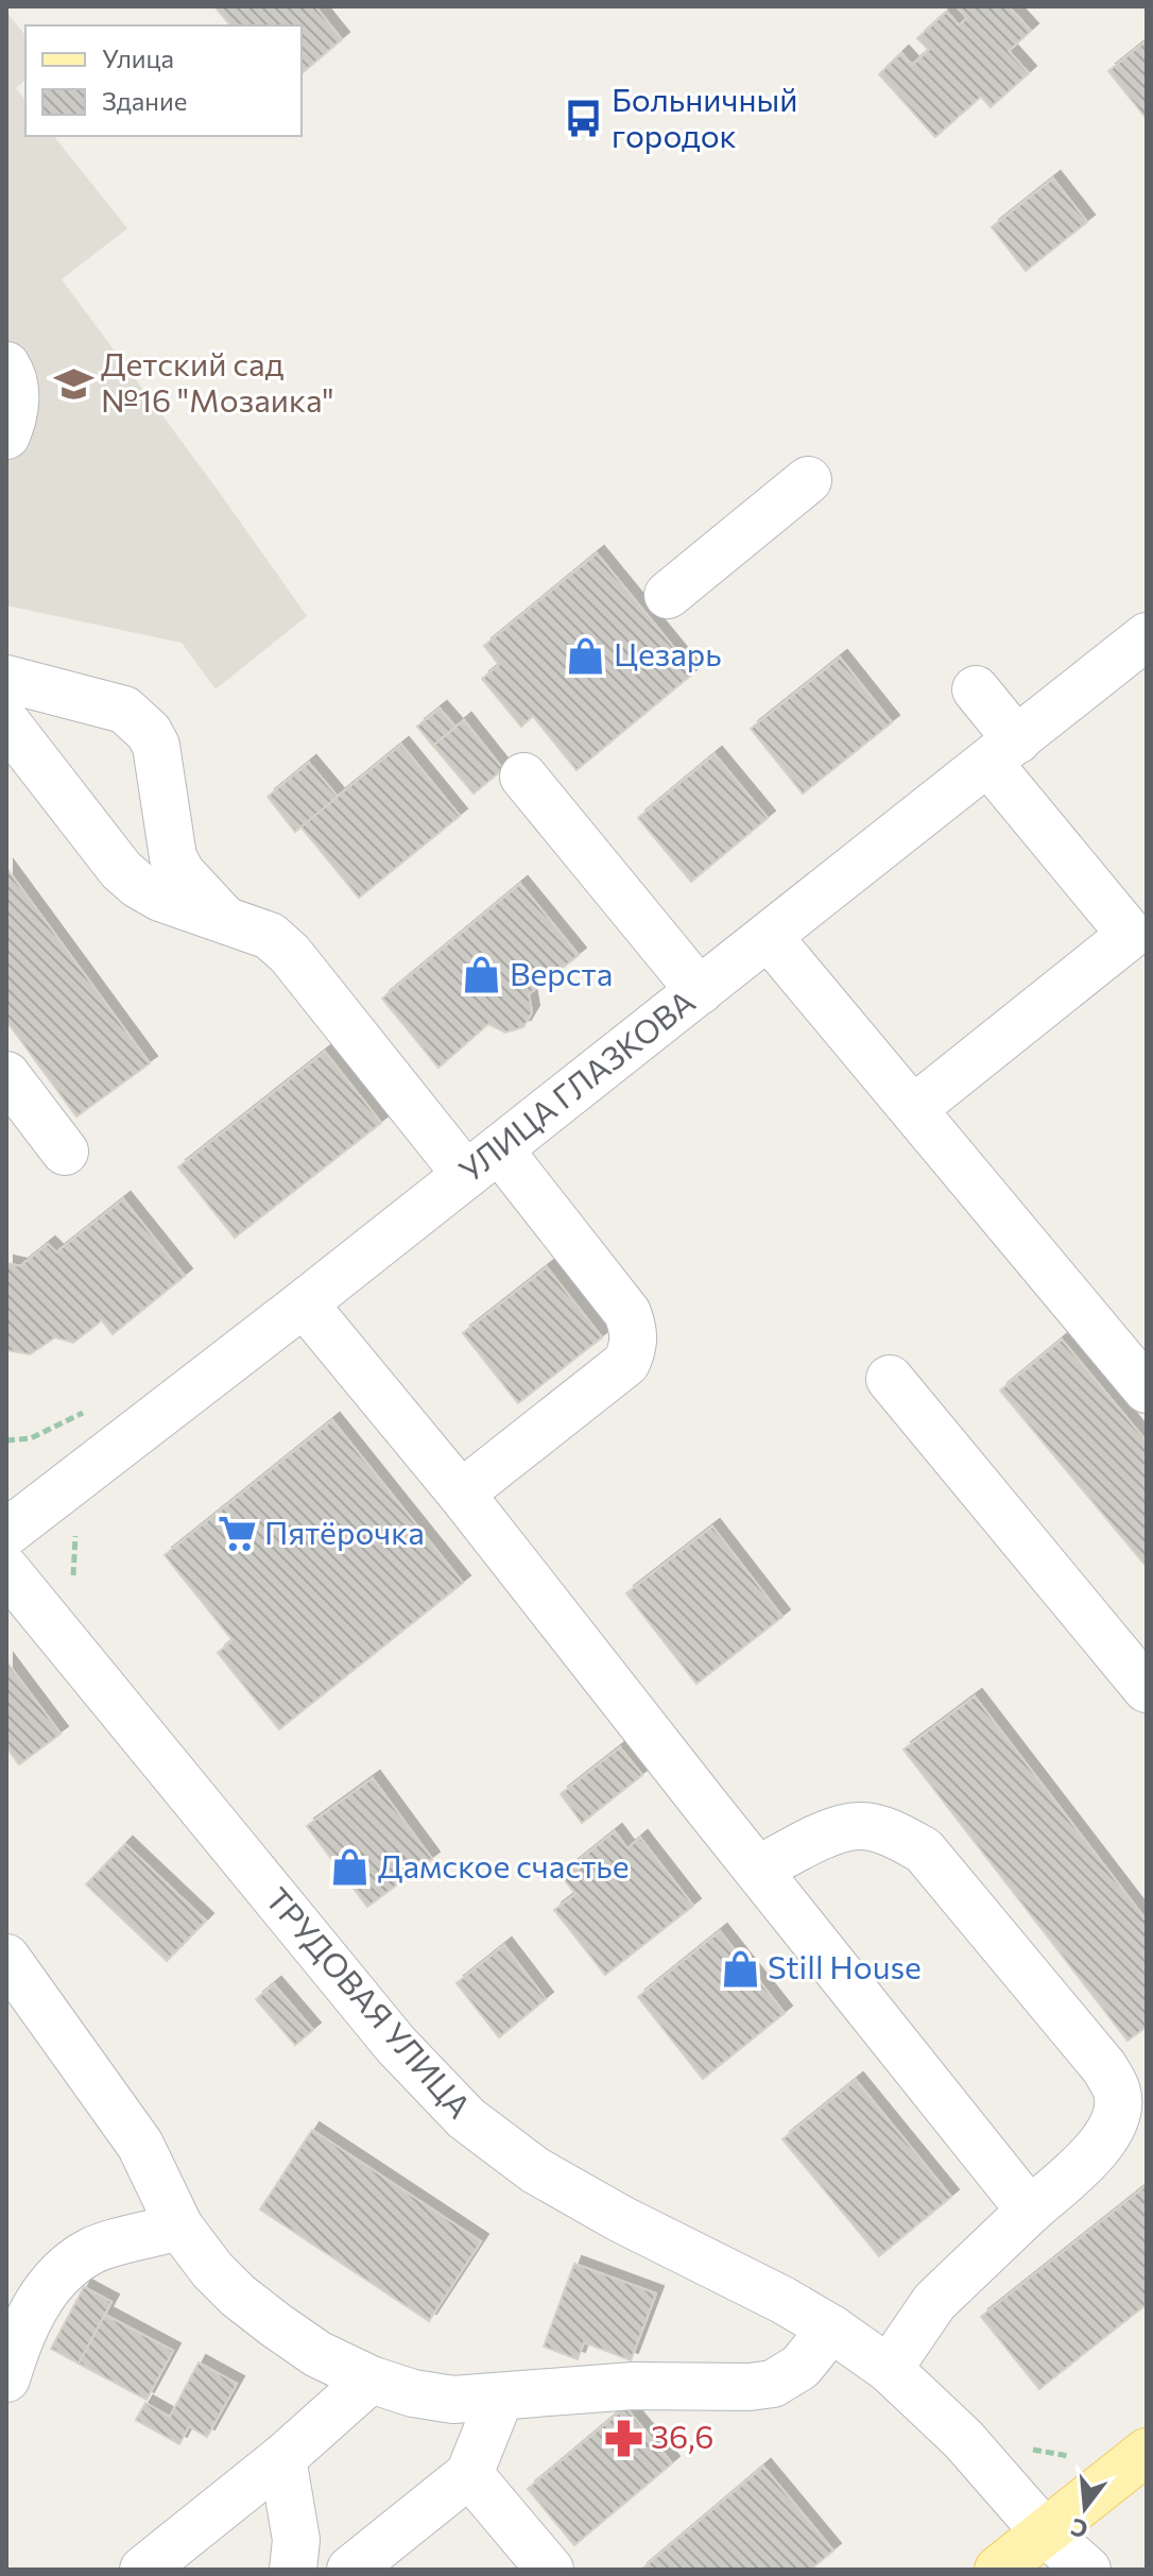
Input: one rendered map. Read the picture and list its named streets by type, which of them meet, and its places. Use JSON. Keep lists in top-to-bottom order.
{
  "streets": {
    "street": ["УЛИЦА ГЛАЗКОВА", "ТРУДОВАЯ УЛИЦА"]
  },
  "places": {
    "bus stop": ["Больничный городок"],
    "school or university": ["Детский сад №16 \"Мозаика\""],
    "shop": [
      "Цезарь",
      "Верста",
      "Дамское счастье",
      "Still House"
    ],
    "supermarket": ["Пятёрочка"],
    "pharmacy": ["36,6"]
  },
  "legend": ["Улица", "Здание"],
  "north": "bottom"
}
